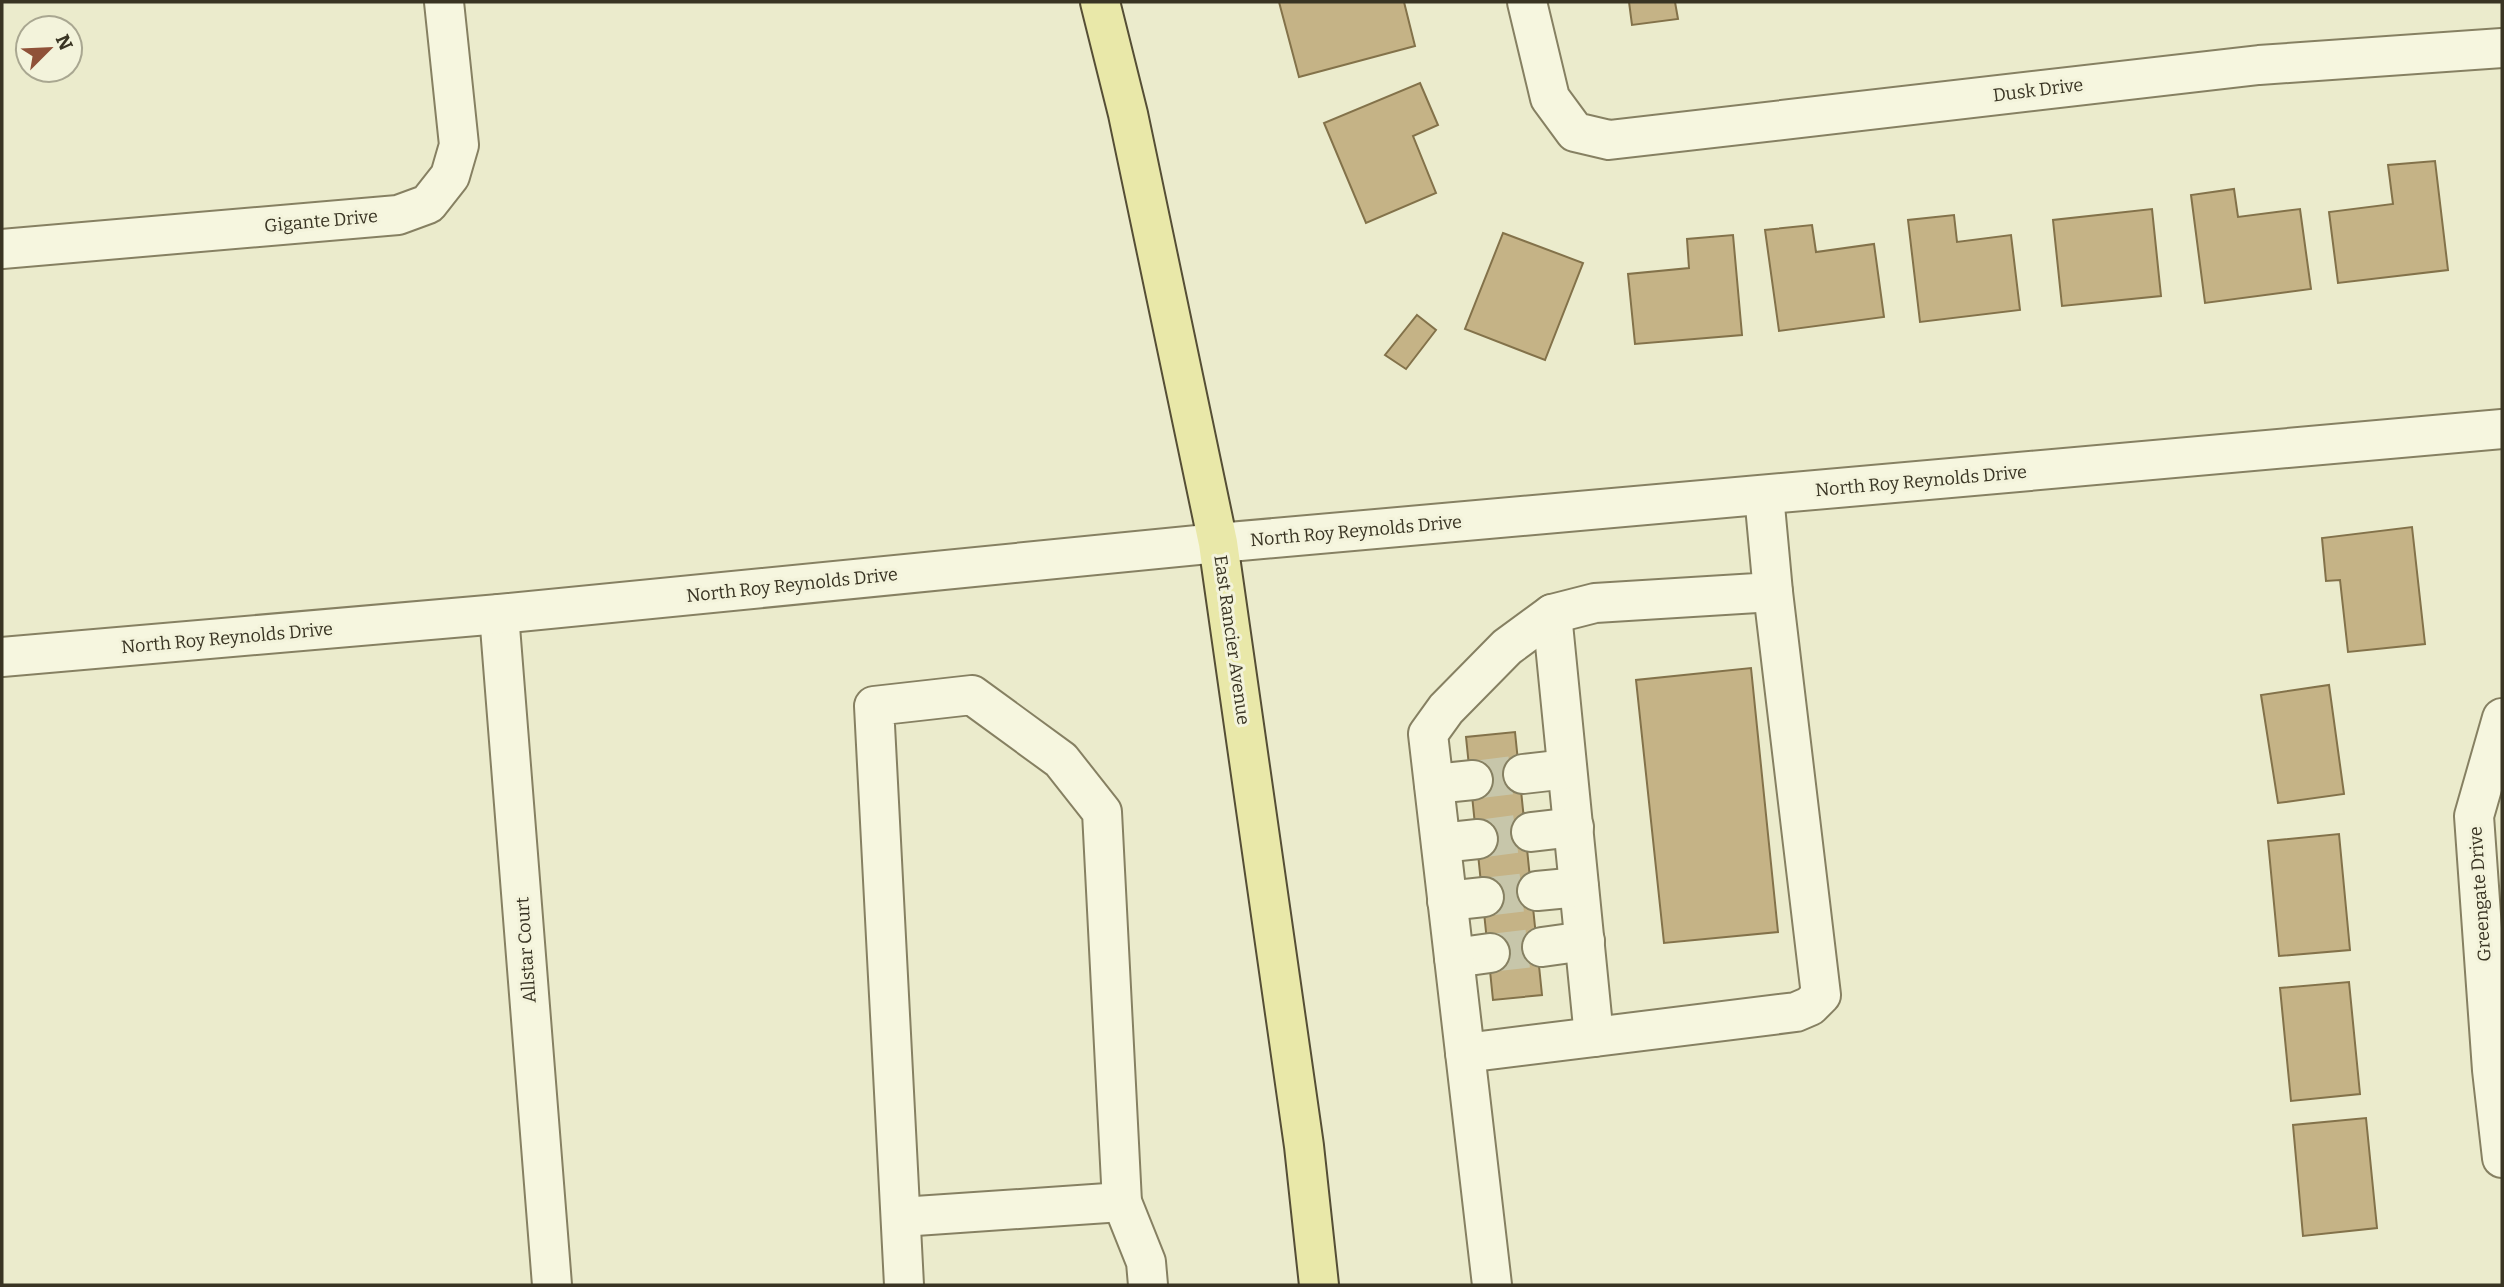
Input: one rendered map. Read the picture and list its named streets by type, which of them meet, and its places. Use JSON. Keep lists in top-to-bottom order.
{
  "streets": {
    "main road": ["East Rancier Avenue"],
    "street": [
      "Dusk Drive",
      "Gigante Drive",
      "North Roy Reynolds Drive",
      "Greengate Drive",
      "Allstar Court"
    ]
  },
  "crossings": [
    ["North Roy Reynolds Drive", "East Rancier Avenue"],
    ["North Roy Reynolds Drive", "Allstar Court"]
  ],
  "north": "top right"
}
